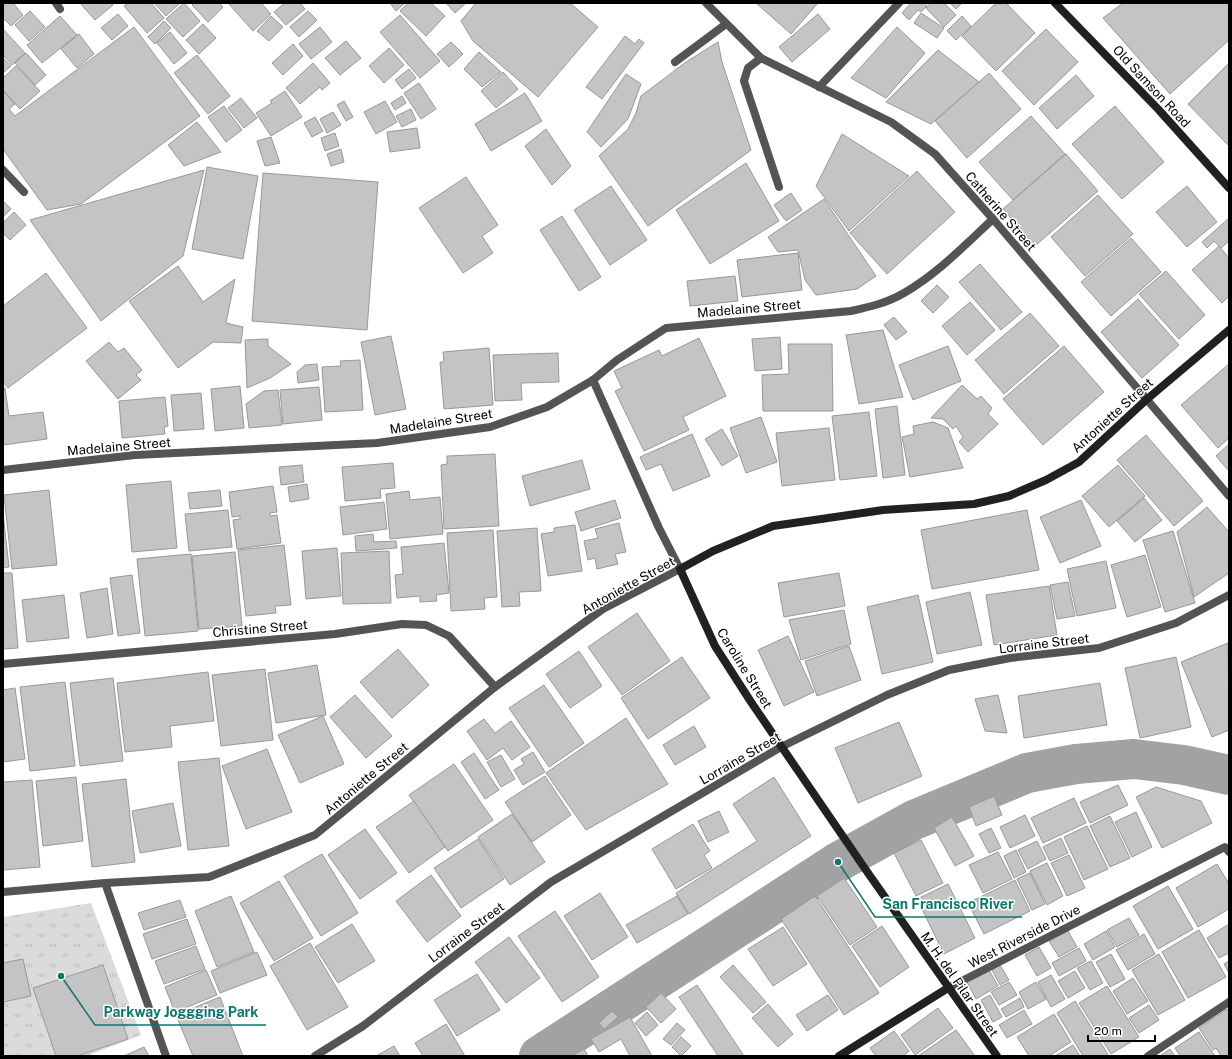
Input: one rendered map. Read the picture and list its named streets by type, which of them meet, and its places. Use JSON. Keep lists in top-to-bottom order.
{
  "streets": {
    "street": [
      "Old Samson Road",
      "Catherine Street",
      "Madelaine Street",
      "Antoniette Street",
      "Christine Street",
      "Lorraine Street",
      "Caroline Street",
      "West Riverside Drive",
      "M. H. del Pilar Street"
    ]
  },
  "crossings": [
    ["Catherine Street", "Madelaine Street"],
    ["Catherine Street", "Antoniette Street"],
    ["Madelaine Street", "Caroline Street"],
    ["Antoniette Street", "Christine Street"],
    ["Antoniette Street", "Caroline Street"],
    ["Lorraine Street", "Caroline Street"],
    ["Caroline Street", "M. H. del Pilar Street"],
    ["West Riverside Drive", "M. H. del Pilar Street"]
  ],
  "places": ["San Francisco River", "Parkway Joggging Park"],
  "scale_bar": "20 m"
}
